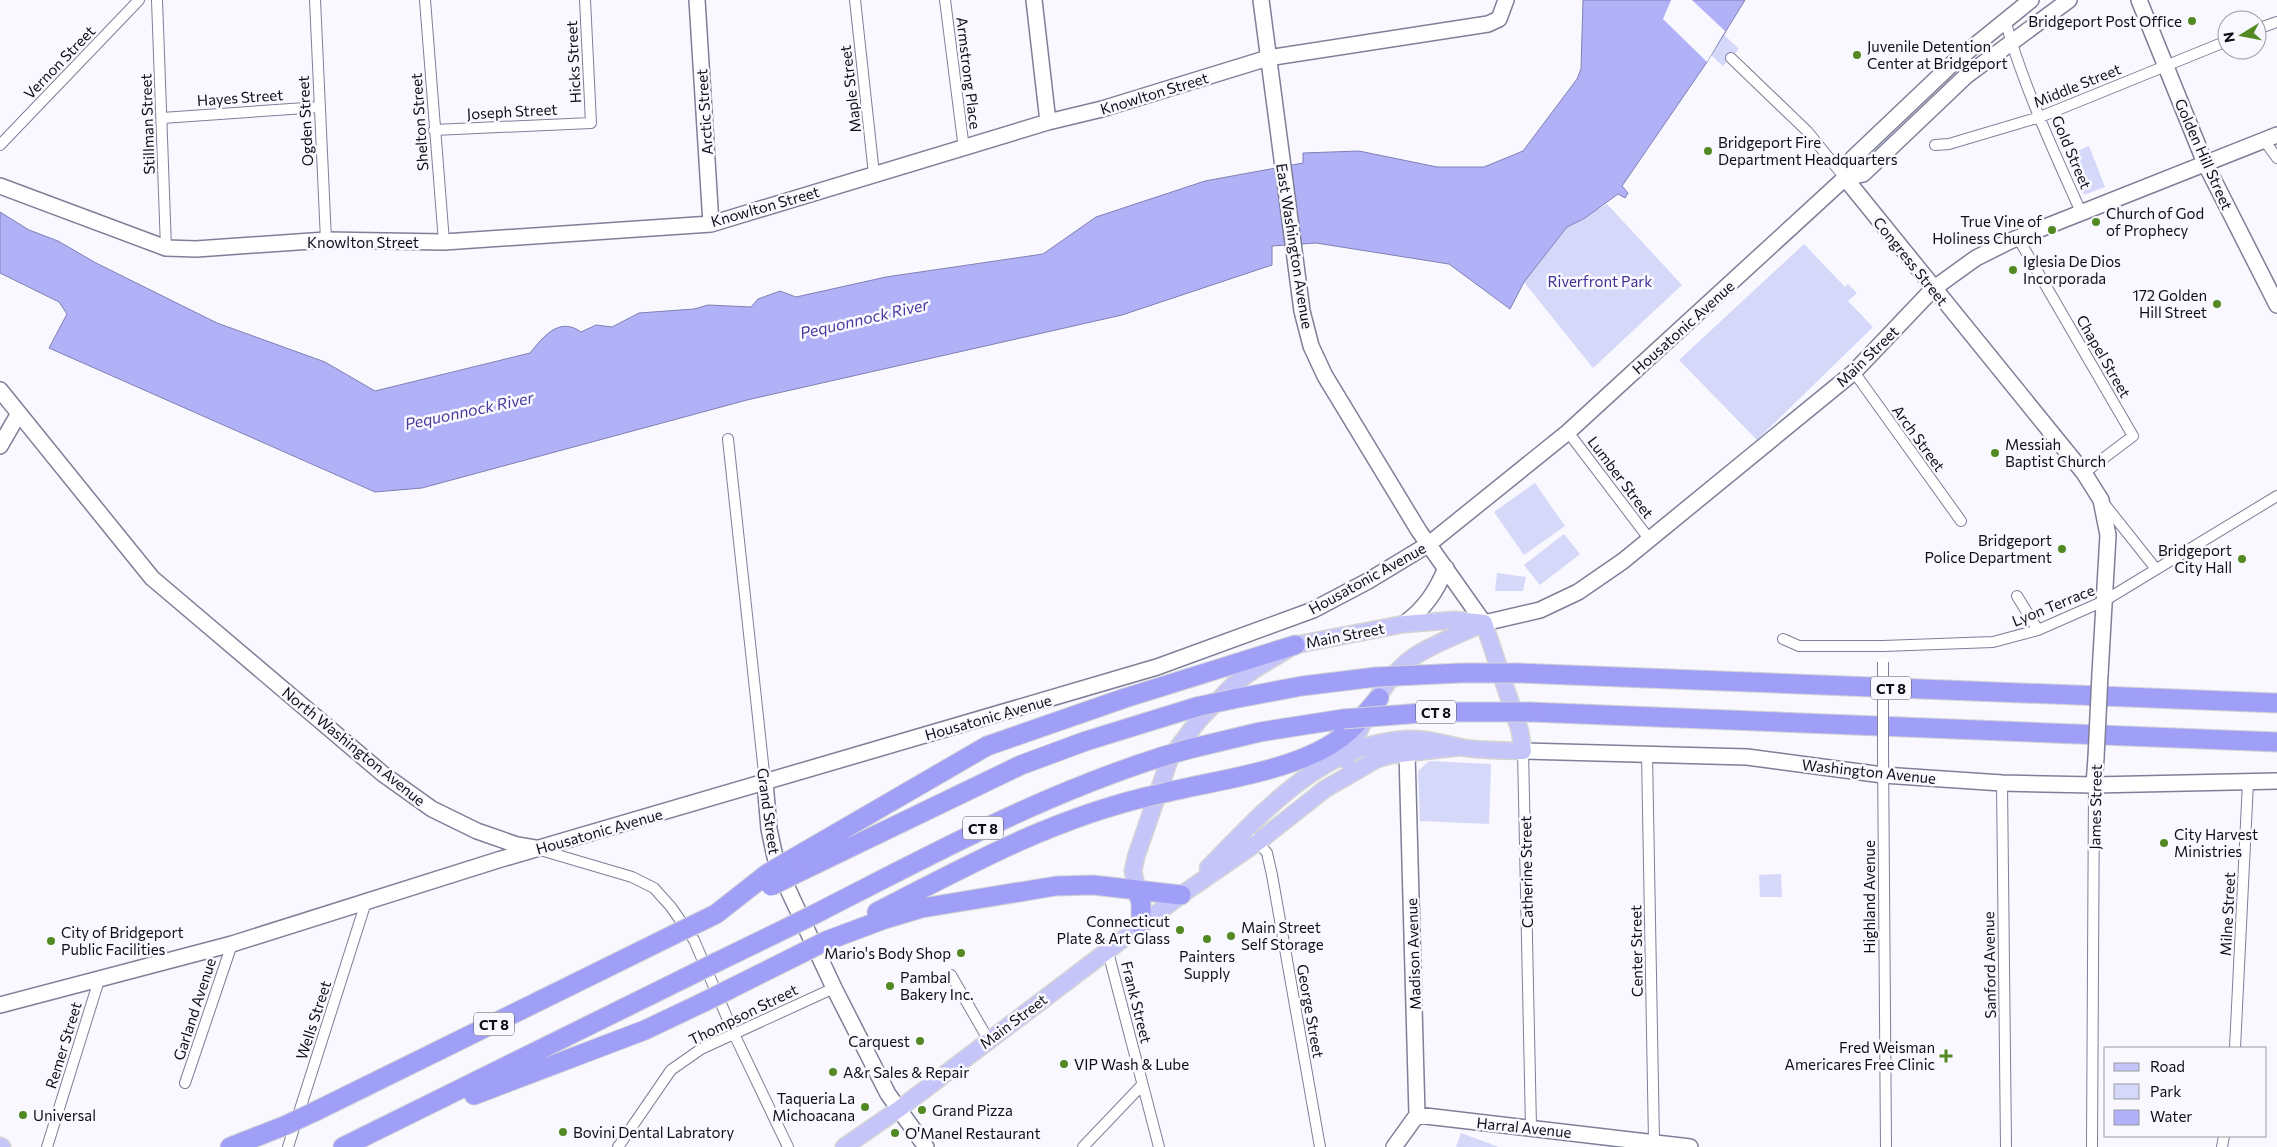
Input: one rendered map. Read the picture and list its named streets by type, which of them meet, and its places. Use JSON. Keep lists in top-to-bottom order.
{
  "streets": {
    "highway": ["CT 8"],
    "main road": [
      "Knowlton Street",
      "Arctic Street",
      "Golden Hill Street",
      "East Washington Avenue",
      "Congress Street",
      "Housatonic Avenue",
      "Main Street",
      "North Washington Avenue",
      "Washington Avenue",
      "James Street",
      "Grand Street",
      "Catherine Street",
      "Madison Avenue",
      "Harral Avenue"
    ],
    "street": [
      "Vernon Street",
      "Hicks Street",
      "Armstrong Place",
      "Middle Street",
      "Maple Street",
      "Hayes Street",
      "Joseph Street",
      "Ogden Street",
      "Shelton Street",
      "Stillman Street",
      "Gold Street",
      "Chapel Street",
      "Arch Street",
      "Lumber Street",
      "Lyon Terrace",
      "Highland Avenue",
      "Milne Street",
      "Center Street",
      "Sanford Avenue",
      "Frank Street",
      "Garland Avenue",
      "George Street",
      "Thompson Street",
      "Wells Street",
      "Remer Street"
    ]
  },
  "crossings": [
    ["Hicks Street", "Joseph Street"],
    ["Armstrong Place", "Knowlton Street"],
    ["Middle Street", "Gold Street"],
    ["Middle Street", "Golden Hill Street"],
    ["Maple Street", "Knowlton Street"],
    ["Knowlton Street", "Arctic Street"],
    ["Knowlton Street", "Ogden Street"],
    ["Knowlton Street", "Shelton Street"],
    ["Knowlton Street", "Stillman Street"],
    ["Knowlton Street", "East Washington Avenue"],
    ["Hayes Street", "Ogden Street"],
    ["Hayes Street", "Stillman Street"],
    ["Joseph Street", "Shelton Street"],
    ["Gold Street", "Main Street"],
    ["Golden Hill Street", "Main Street"],
    ["East Washington Avenue", "Housatonic Avenue"],
    ["East Washington Avenue", "Main Street"],
    ["East Washington Avenue", "Catherine Street"],
    ["Congress Street", "Housatonic Avenue"],
    ["Congress Street", "Main Street"],
    ["Congress Street", "Chapel Street"],
    ["Congress Street", "James Street"],
    ["Housatonic Avenue", "Lumber Street"],
    ["Housatonic Avenue", "North Washington Avenue"],
    ["Housatonic Avenue", "Grand Street"],
    ["Housatonic Avenue", "Garland Avenue"],
    ["Housatonic Avenue", "Wells Street"],
    ["Housatonic Avenue", "Remer Street"],
    ["Main Street", "Chapel Street"],
    ["Main Street", "Arch Street"],
    ["Main Street", "Lumber Street"],
    ["Main Street", "Washington Avenue"],
    ["Main Street", "Grand Street"],
    ["Main Street", "Catherine Street"],
    ["Main Street", "Madison Avenue"],
    ["Main Street", "Frank Street"],
    ["Main Street", "George Street"],
    ["Chapel Street", "James Street"],
    ["Lyon Terrace", "James Street"],
    ["Lyon Terrace", "Highland Avenue"],
    ["North Washington Avenue", "Thompson Street"],
    ["Washington Avenue", "James Street"],
    ["Washington Avenue", "Catherine Street"],
    ["Washington Avenue", "Highland Avenue"],
    ["Washington Avenue", "Milne Street"],
    ["Washington Avenue", "Center Street"],
    ["Washington Avenue", "Madison Avenue"],
    ["Washington Avenue", "Sanford Avenue"],
    ["Grand Street", "Thompson Street"],
    ["Catherine Street", "Harral Avenue"],
    ["Center Street", "Harral Avenue"],
    ["Madison Avenue", "Harral Avenue"]
  ],
  "water": ["Pequonnock River"],
  "parks": ["Riverfront Park"],
  "places": {
    "other": [
      "Bridgeport Post Office",
      "Juvenile Detention Center at Bridgeport",
      "Bridgeport Fire Department Headquarters",
      "Church of God of Prophecy",
      "True Vine of Holiness Church",
      "Iglesia De Dios Incorporada",
      "172 Golden Hill Street",
      "Messiah Baptist Church",
      "Bridgeport Police Department",
      "Bridgeport City Hall",
      "City Harvest Ministries",
      "Connecticut Plate & Art Glass",
      "Main Street Self Storage",
      "Painters Supply",
      "City of Bridgeport Public Facilities",
      "Mario's Body Shop",
      "Pambal Bakery Inc.",
      "Carquest",
      "VIP Wash & Lube",
      "A&r Sales & Repair",
      "Taqueria La Michoacana",
      "Grand Pizza",
      "Universal",
      "Bovini Dental Labratory",
      "O'Manel Restaurant"
    ],
    "health": ["Fred Weisman Americares Free Clinic"]
  },
  "legend": ["Road", "Park", "Water"],
  "north": "left"
}
